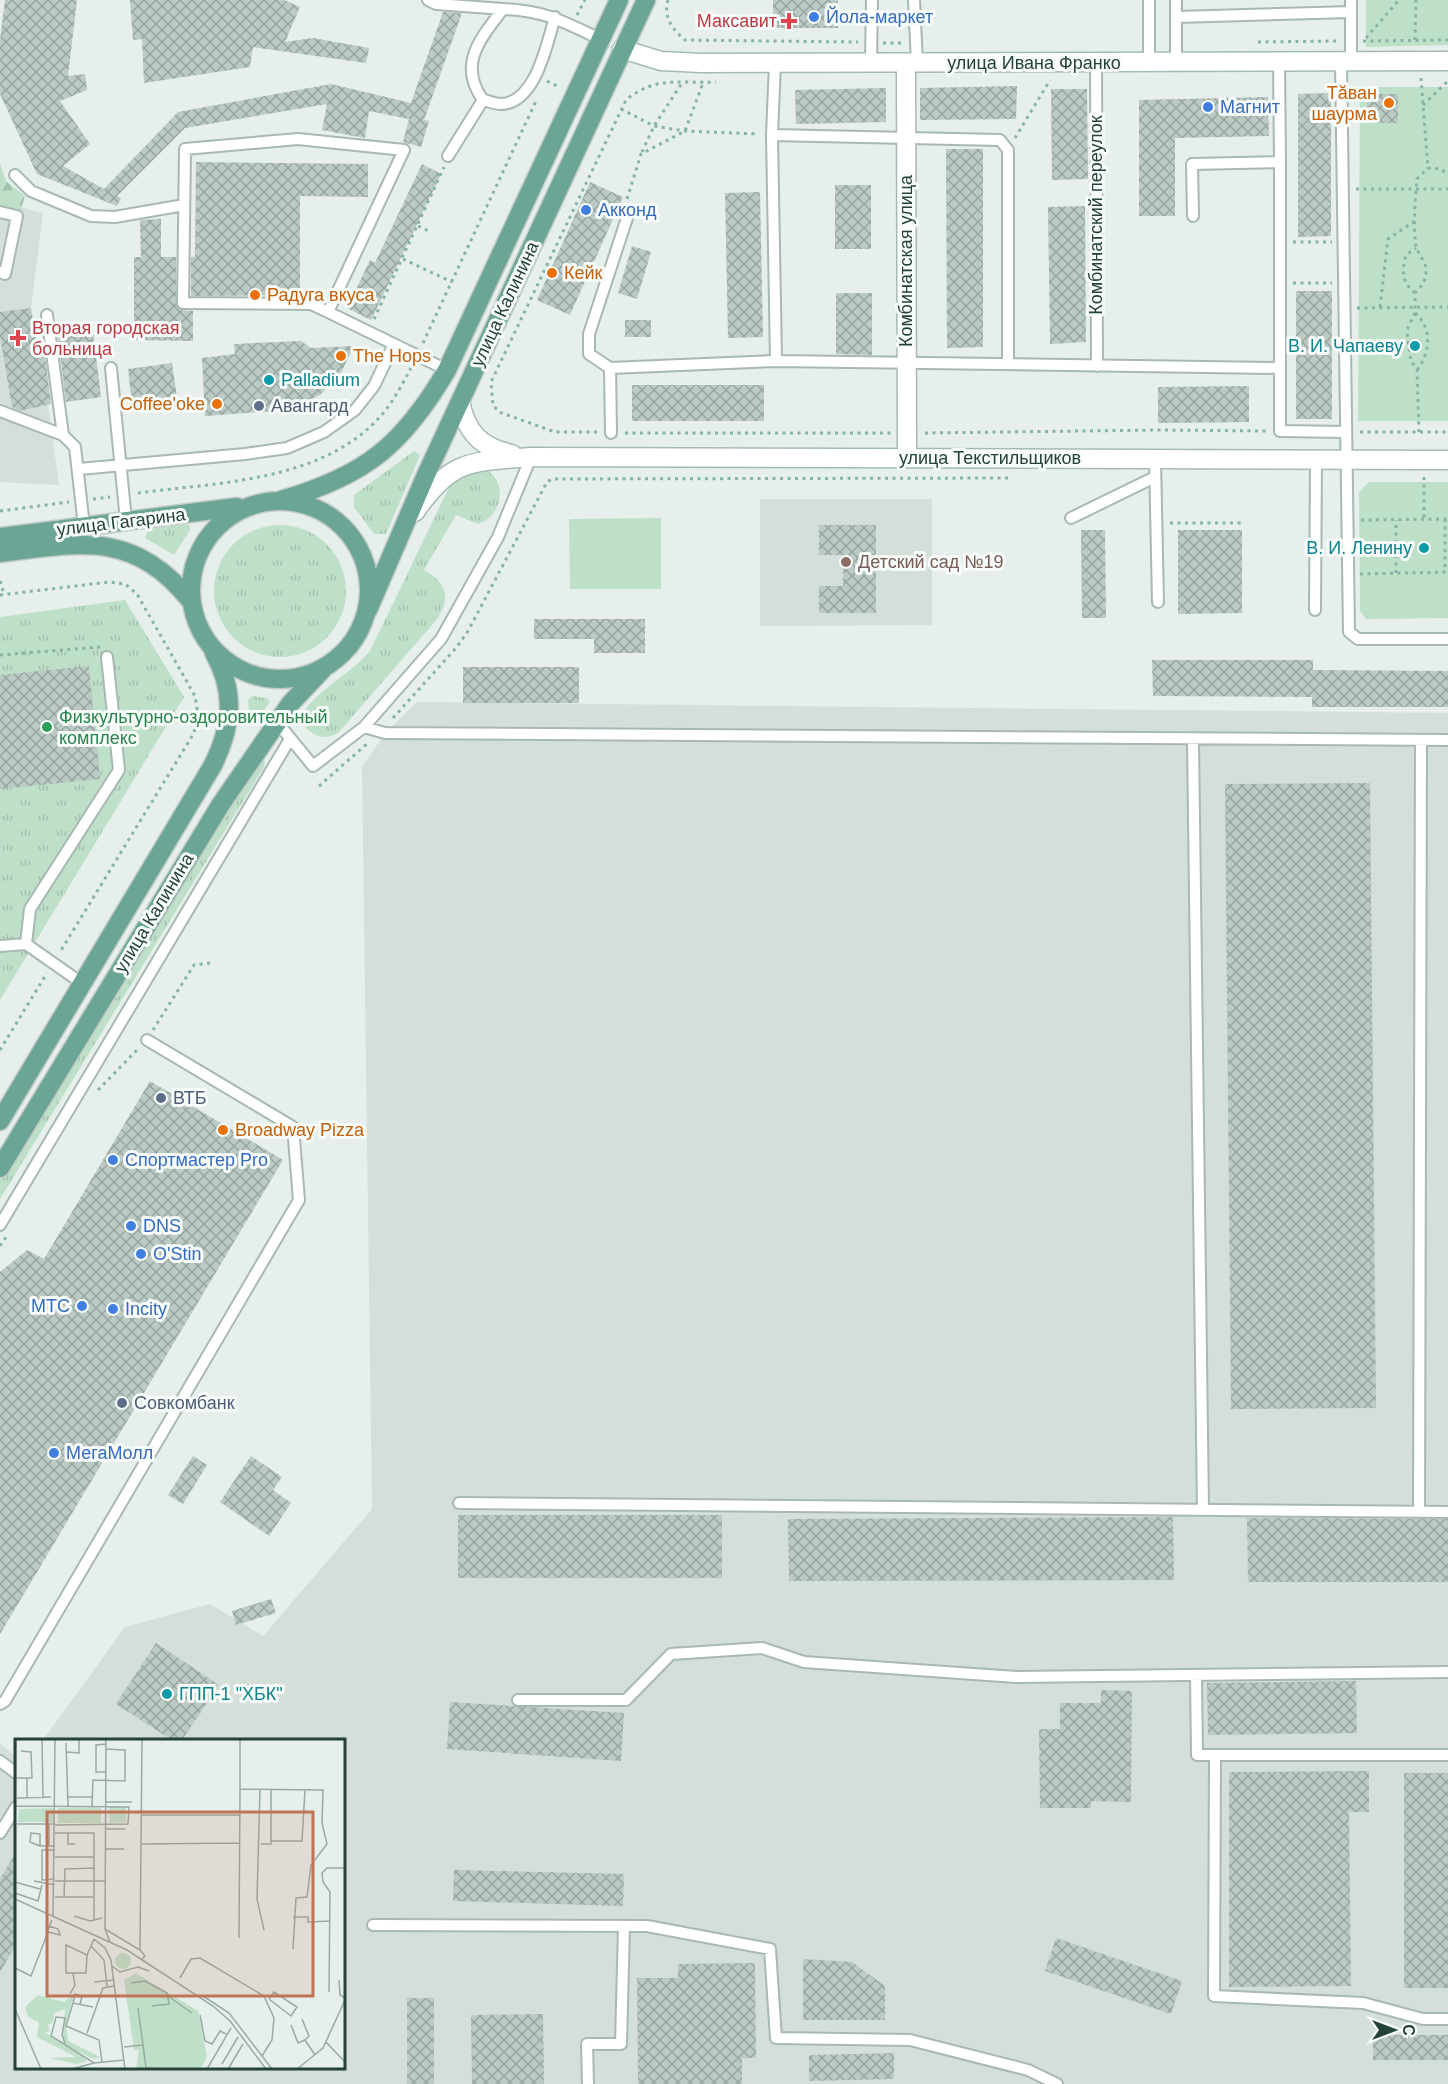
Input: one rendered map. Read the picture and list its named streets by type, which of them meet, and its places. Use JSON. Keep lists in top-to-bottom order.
{
  "streets": {
    "main road": ["улица Калинина", "улица Гагарина"],
    "street": ["улица Ивана Франко", "Комбинатская улица", "улица Текстильщиков"],
    "lane": ["Комбинатский переулок"]
  },
  "crossings": [
    ["улица Ивана Франко", "Комбинатский переулок"],
    ["улица Ивана Франко", "Комбинатская улица"],
    ["улица Ивана Франко", "улица Калинина"],
    ["Комбинатская улица", "улица Текстильщиков"],
    ["улица Калинина", "улица Текстильщиков"],
    ["улица Калинина", "улица Гагарина"]
  ],
  "places": {
    "other": [
      "Йола-маркет",
      "Тӑван шаурма",
      "Магнит",
      "Акконд",
      "Кейк",
      "Радуга вкуса",
      "В. И. Чапаеву",
      "The Hops",
      "Palladium",
      "Coffee'oke",
      "Авангард",
      "В. И. Ленину",
      "Детский сад №19",
      "Физкультурно-оздоровительный комплекс",
      "ВТБ",
      "Broadway Pizza",
      "Спортмастер Pro",
      "DNS",
      "O'Stin",
      "МТС",
      "Incity",
      "Совкомбанк",
      "МегаМолл",
      "ГПП-1 \"ХБК\""
    ],
    "health": ["Максавит", "Вторая городская больница"]
  },
  "north": "right"
}
